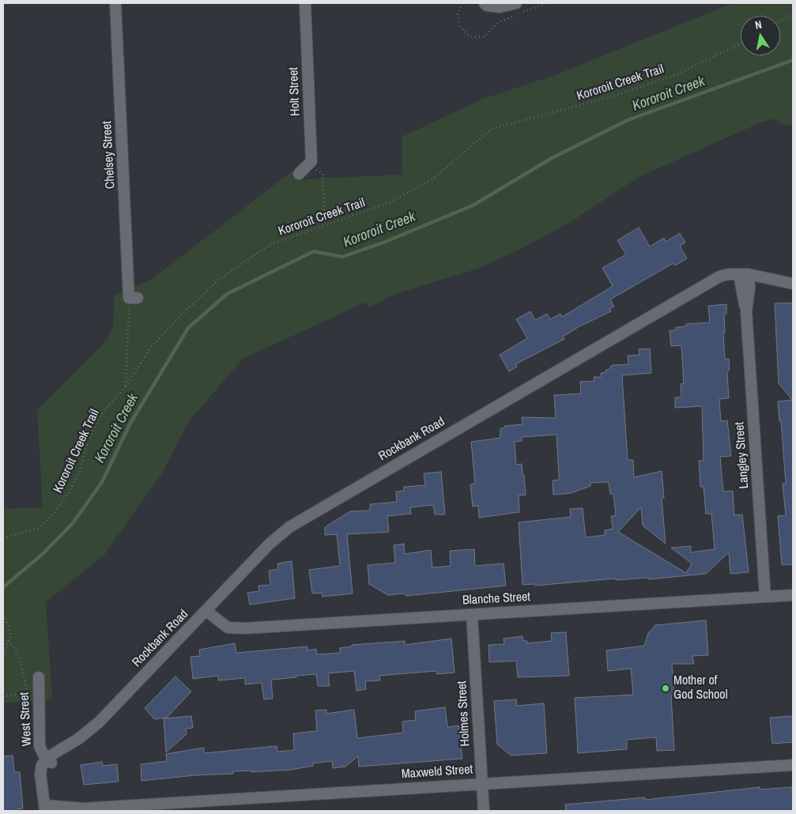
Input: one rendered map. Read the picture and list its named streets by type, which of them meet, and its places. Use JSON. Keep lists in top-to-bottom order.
{
  "streets": {
    "street": [
      "Holt Street",
      "Chelsey Street",
      "Rockbank Road",
      "Langley Street",
      "Blanche Street",
      "Holmes Street",
      "West Street",
      "Maxweld Street"
    ],
    "path": ["Kororoit Creek Trail"]
  },
  "crossings": [
    ["Rockbank Road", "Langley Street"],
    ["Rockbank Road", "Blanche Street"],
    ["Rockbank Road", "West Street"],
    ["Langley Street", "Blanche Street"],
    ["Blanche Street", "Holmes Street"],
    ["Holmes Street", "Maxweld Street"]
  ],
  "water": ["Kororoit Creek"],
  "places": ["Mother of God School"],
  "north": "top"
}
